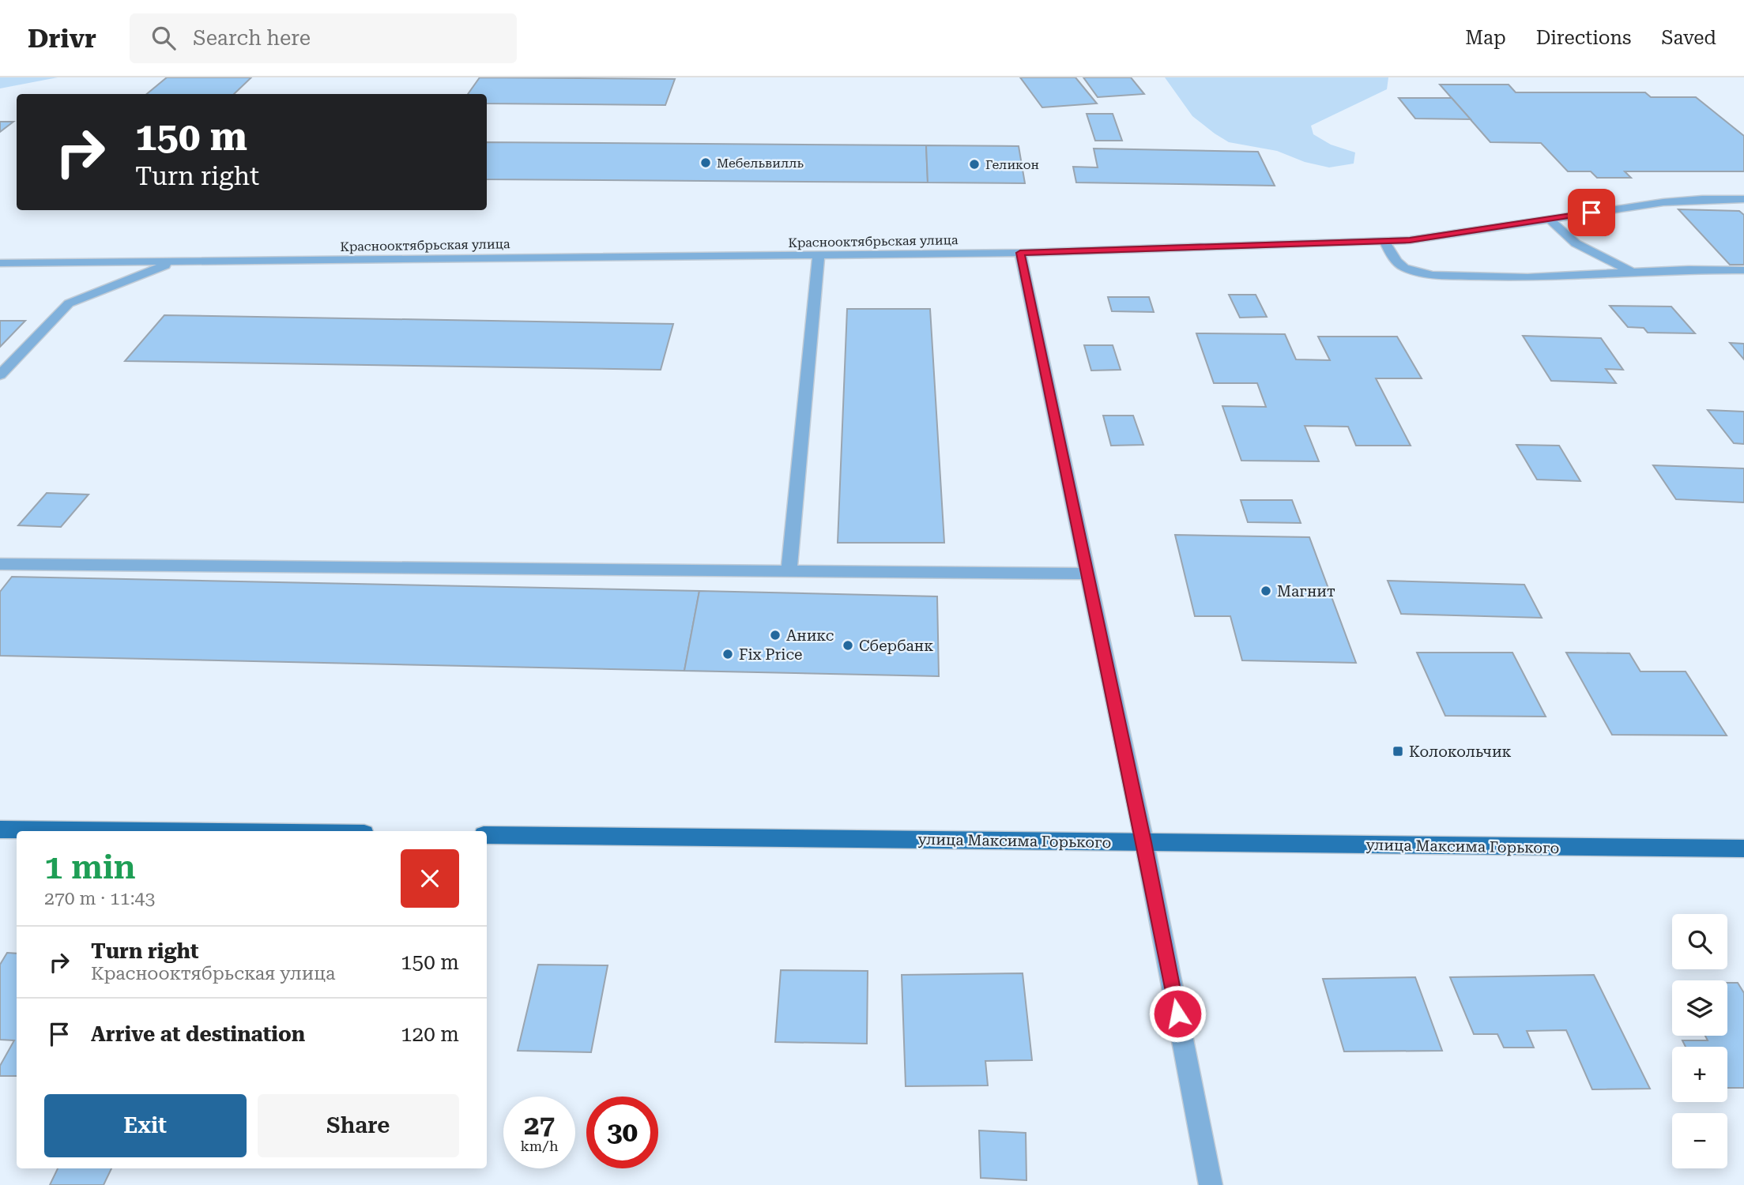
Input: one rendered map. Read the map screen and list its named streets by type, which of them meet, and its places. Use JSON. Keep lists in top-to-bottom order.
{
  "streets": {
    "main road": ["улица Максима Горького"],
    "street": ["Краснооктябрьская улица"]
  },
  "places": {
    "other": [
      "Мебельвилль",
      "Геликон",
      "Магнит",
      "Аникс",
      "Сбербанк",
      "Fix Price"
    ],
    "transit": ["Колокольчик"]
  },
  "page": {
    "header": "Drivr",
    "search": "Search here",
    "nav": ["Map", "Directions", "Saved"],
    "turn": ["150 m", "Turn right"],
    "heading": ["1 min", "270 m · 11:43"],
    "map_buttons": ["+", "−"],
    "list": [
      {
        "name": "Turn right",
        "note": "Краснооктябрьская улица",
        "value": "150 m"
      },
      {
        "name": "Arrive at destination",
        "value": "120 m"
      }
    ],
    "buttons": ["Exit", "Share"],
    "speed": "27 km/h",
    "limit": "30"
  }
}
